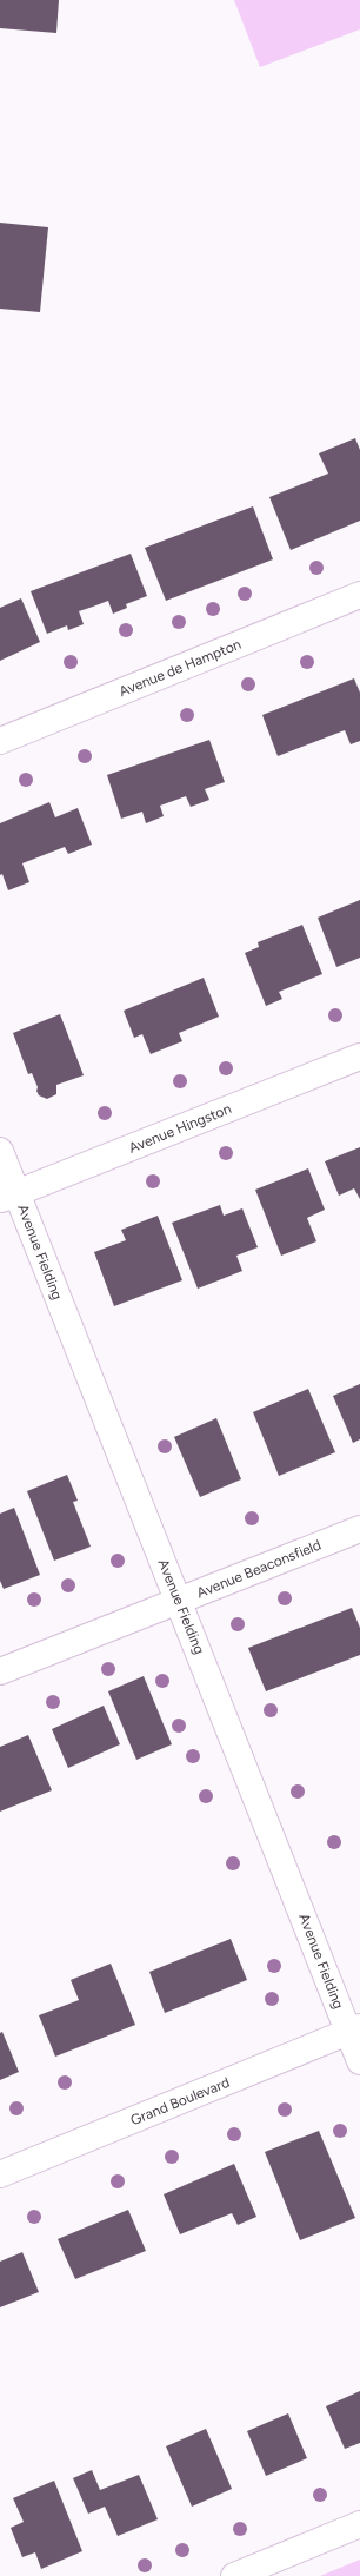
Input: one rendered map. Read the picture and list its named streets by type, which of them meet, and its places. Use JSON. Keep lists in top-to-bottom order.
{
  "streets": {
    "street": [
      "Avenue de Hampton",
      "Avenue Hingston",
      "Avenue Fielding",
      "Avenue Beaconsfield",
      "Grand Boulevard"
    ]
  },
  "crossings": [
    ["Avenue Hingston", "Avenue Fielding"],
    ["Avenue Fielding", "Avenue Beaconsfield"],
    ["Avenue Fielding", "Grand Boulevard"]
  ]
}
